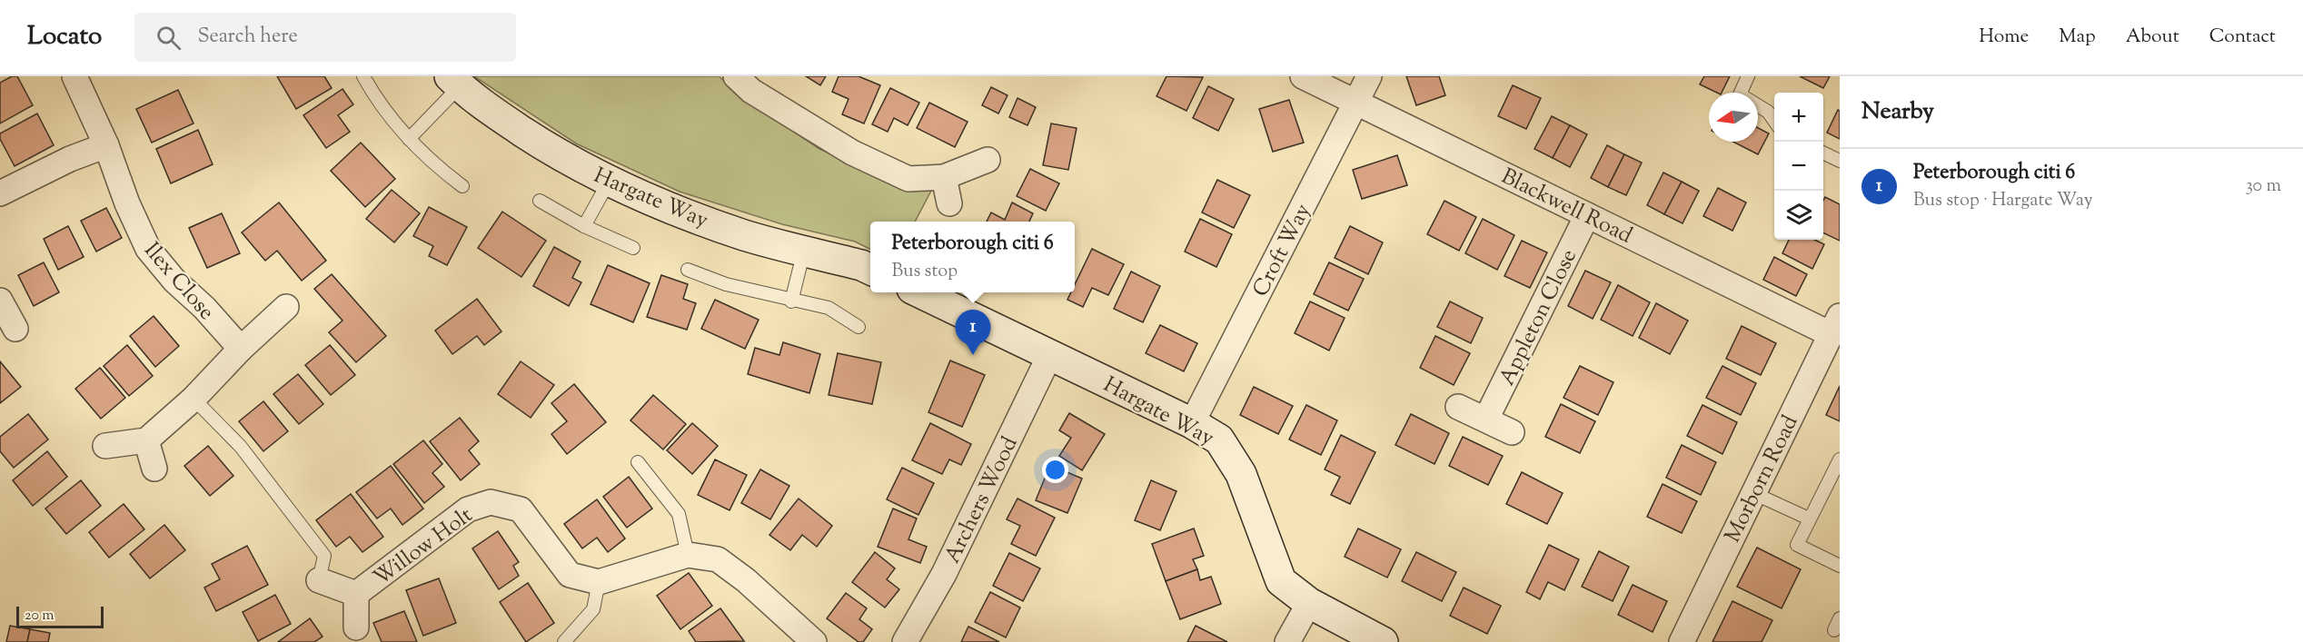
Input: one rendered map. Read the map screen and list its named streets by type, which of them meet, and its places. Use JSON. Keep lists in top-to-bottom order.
{
  "streets": {
    "street": [
      "Hargate Way",
      "Blackwell Road",
      "Croft Way",
      "Ilex Close",
      "Appleton Close",
      "Morborn Road",
      "Archers Wood",
      "Willow Holt"
    ]
  },
  "crossings": [
    ["Hargate Way", "Croft Way"],
    ["Hargate Way", "Archers Wood"],
    ["Blackwell Road", "Croft Way"],
    ["Blackwell Road", "Appleton Close"],
    ["Blackwell Road", "Morborn Road"]
  ],
  "scale_bar": "20 m",
  "north": "left",
  "page": {
    "header": "Locato",
    "search": "Search here",
    "nav": [
      "Home",
      "Map",
      "About",
      "Contact"
    ],
    "heading": "Nearby",
    "map_buttons": ["+", "−"],
    "list": [
      {
        "mark": "1",
        "name": "Peterborough citi 6",
        "note": "Bus stop · Hargate Way",
        "value": "30 m"
      }
    ],
    "popup": ["Peterborough citi 6", "Bus stop"],
    "pins": "1",
    "scale": "20 m"
  }
}
